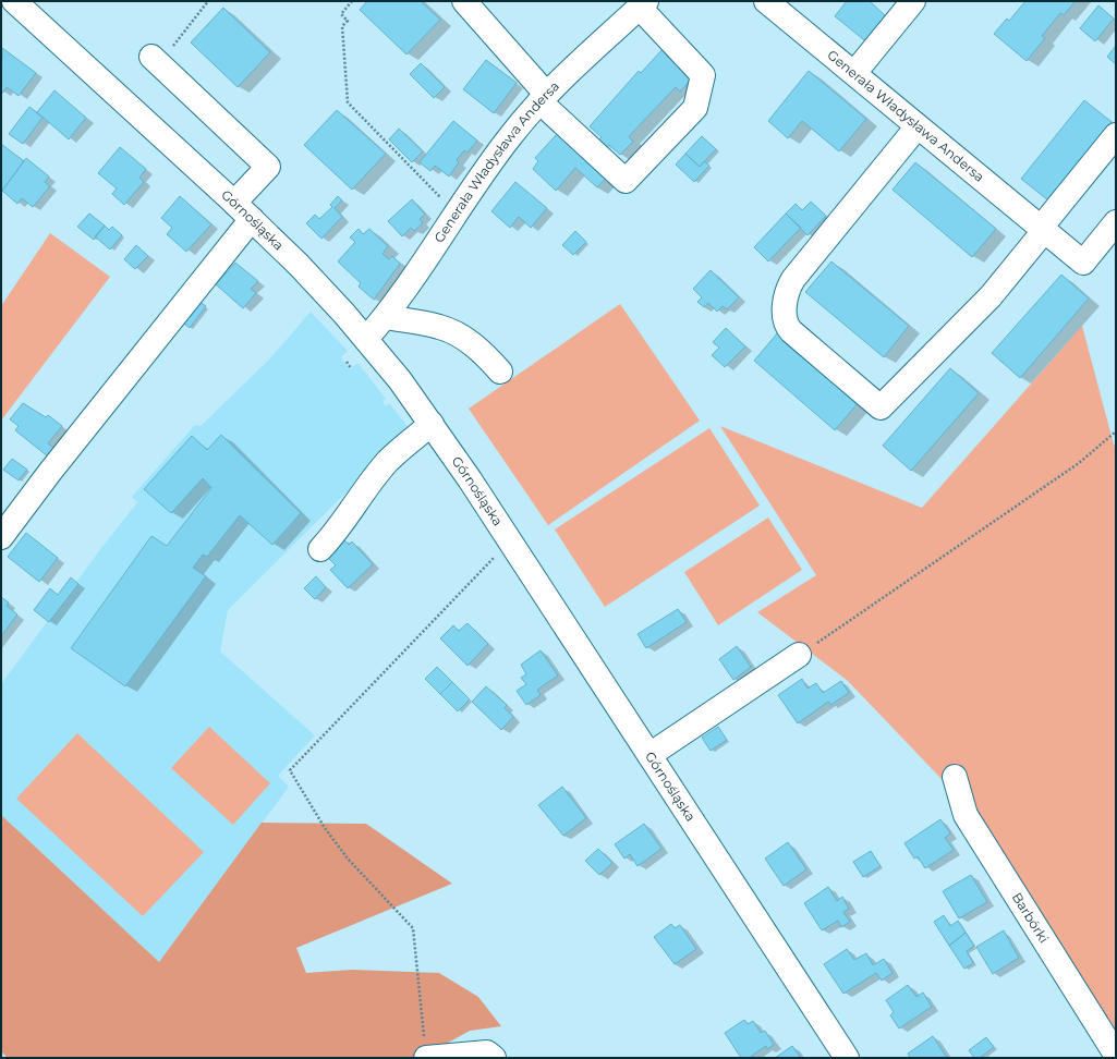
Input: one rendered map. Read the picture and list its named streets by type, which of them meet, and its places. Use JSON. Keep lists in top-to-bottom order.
{
  "streets": {
    "street": ["Generała Władysława Andersa", "Górnośląska", "Barbórki"]
  },
  "crossings": [
    ["Generała Władysława Andersa", "Górnośląska"]
  ]
}
